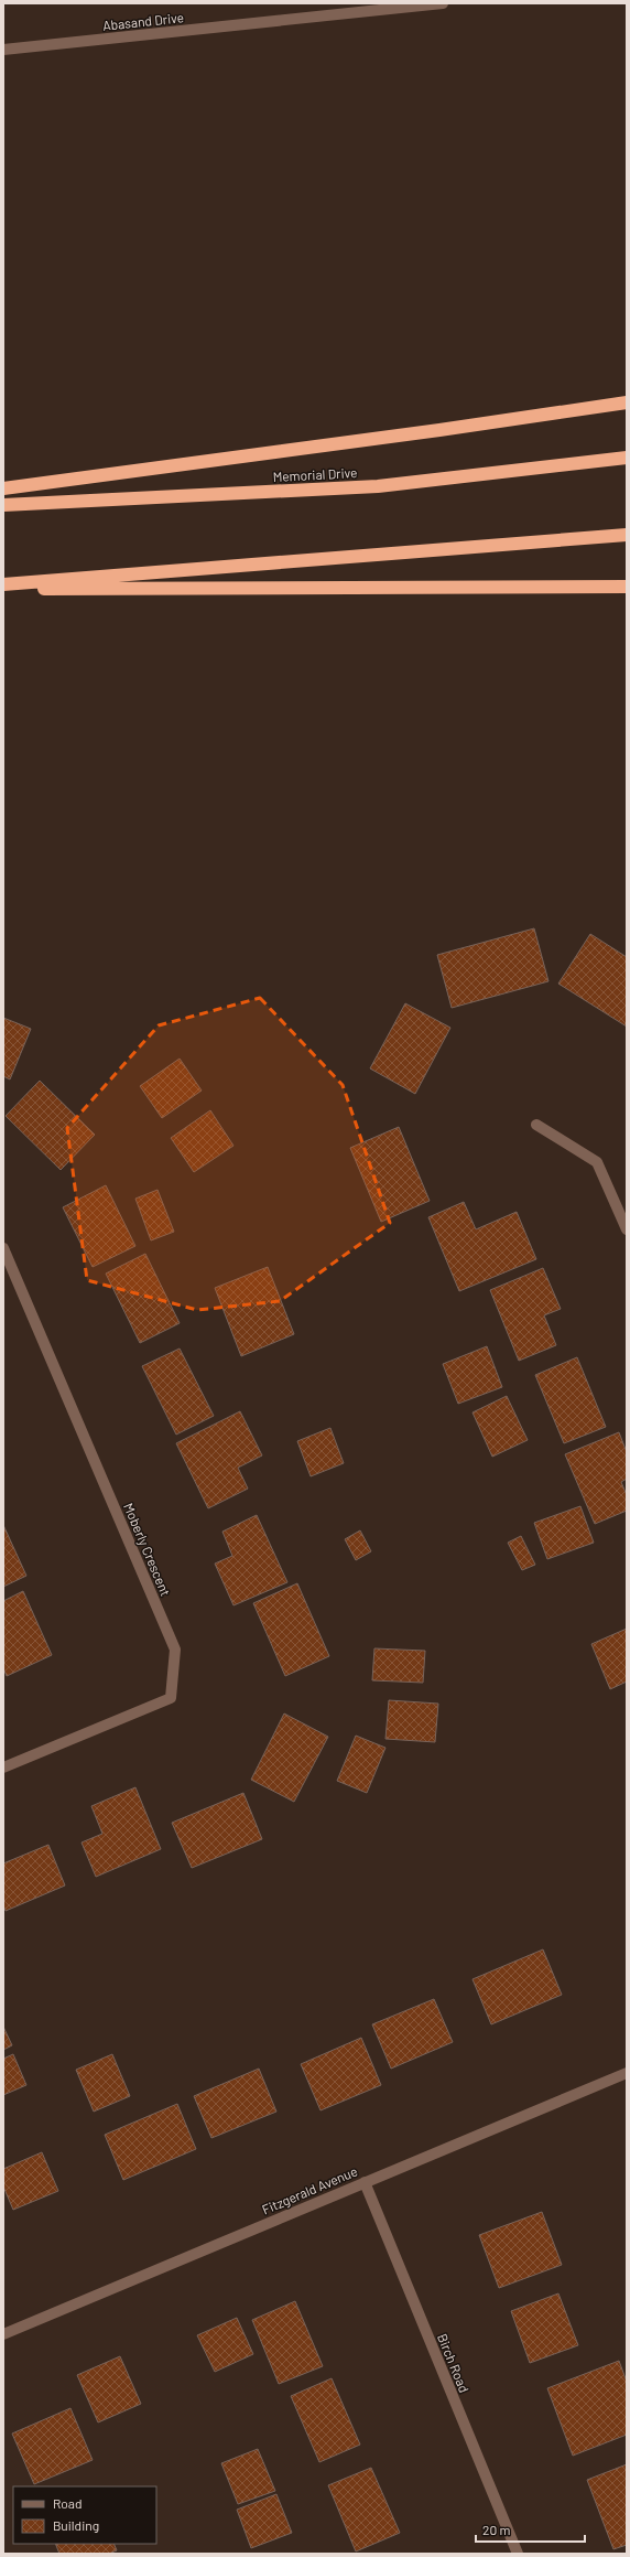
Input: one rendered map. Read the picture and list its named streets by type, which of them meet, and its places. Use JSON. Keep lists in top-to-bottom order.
{
  "streets": {
    "highway": ["Memorial Drive"],
    "street": [
      "Abasand Drive",
      "Moberly Crescent",
      "Fitzgerald Avenue",
      "Birch Road"
    ]
  },
  "crossings": [
    ["Fitzgerald Avenue", "Birch Road"]
  ],
  "legend": ["Road", "Building"],
  "scale_bar": "20 m"
}
